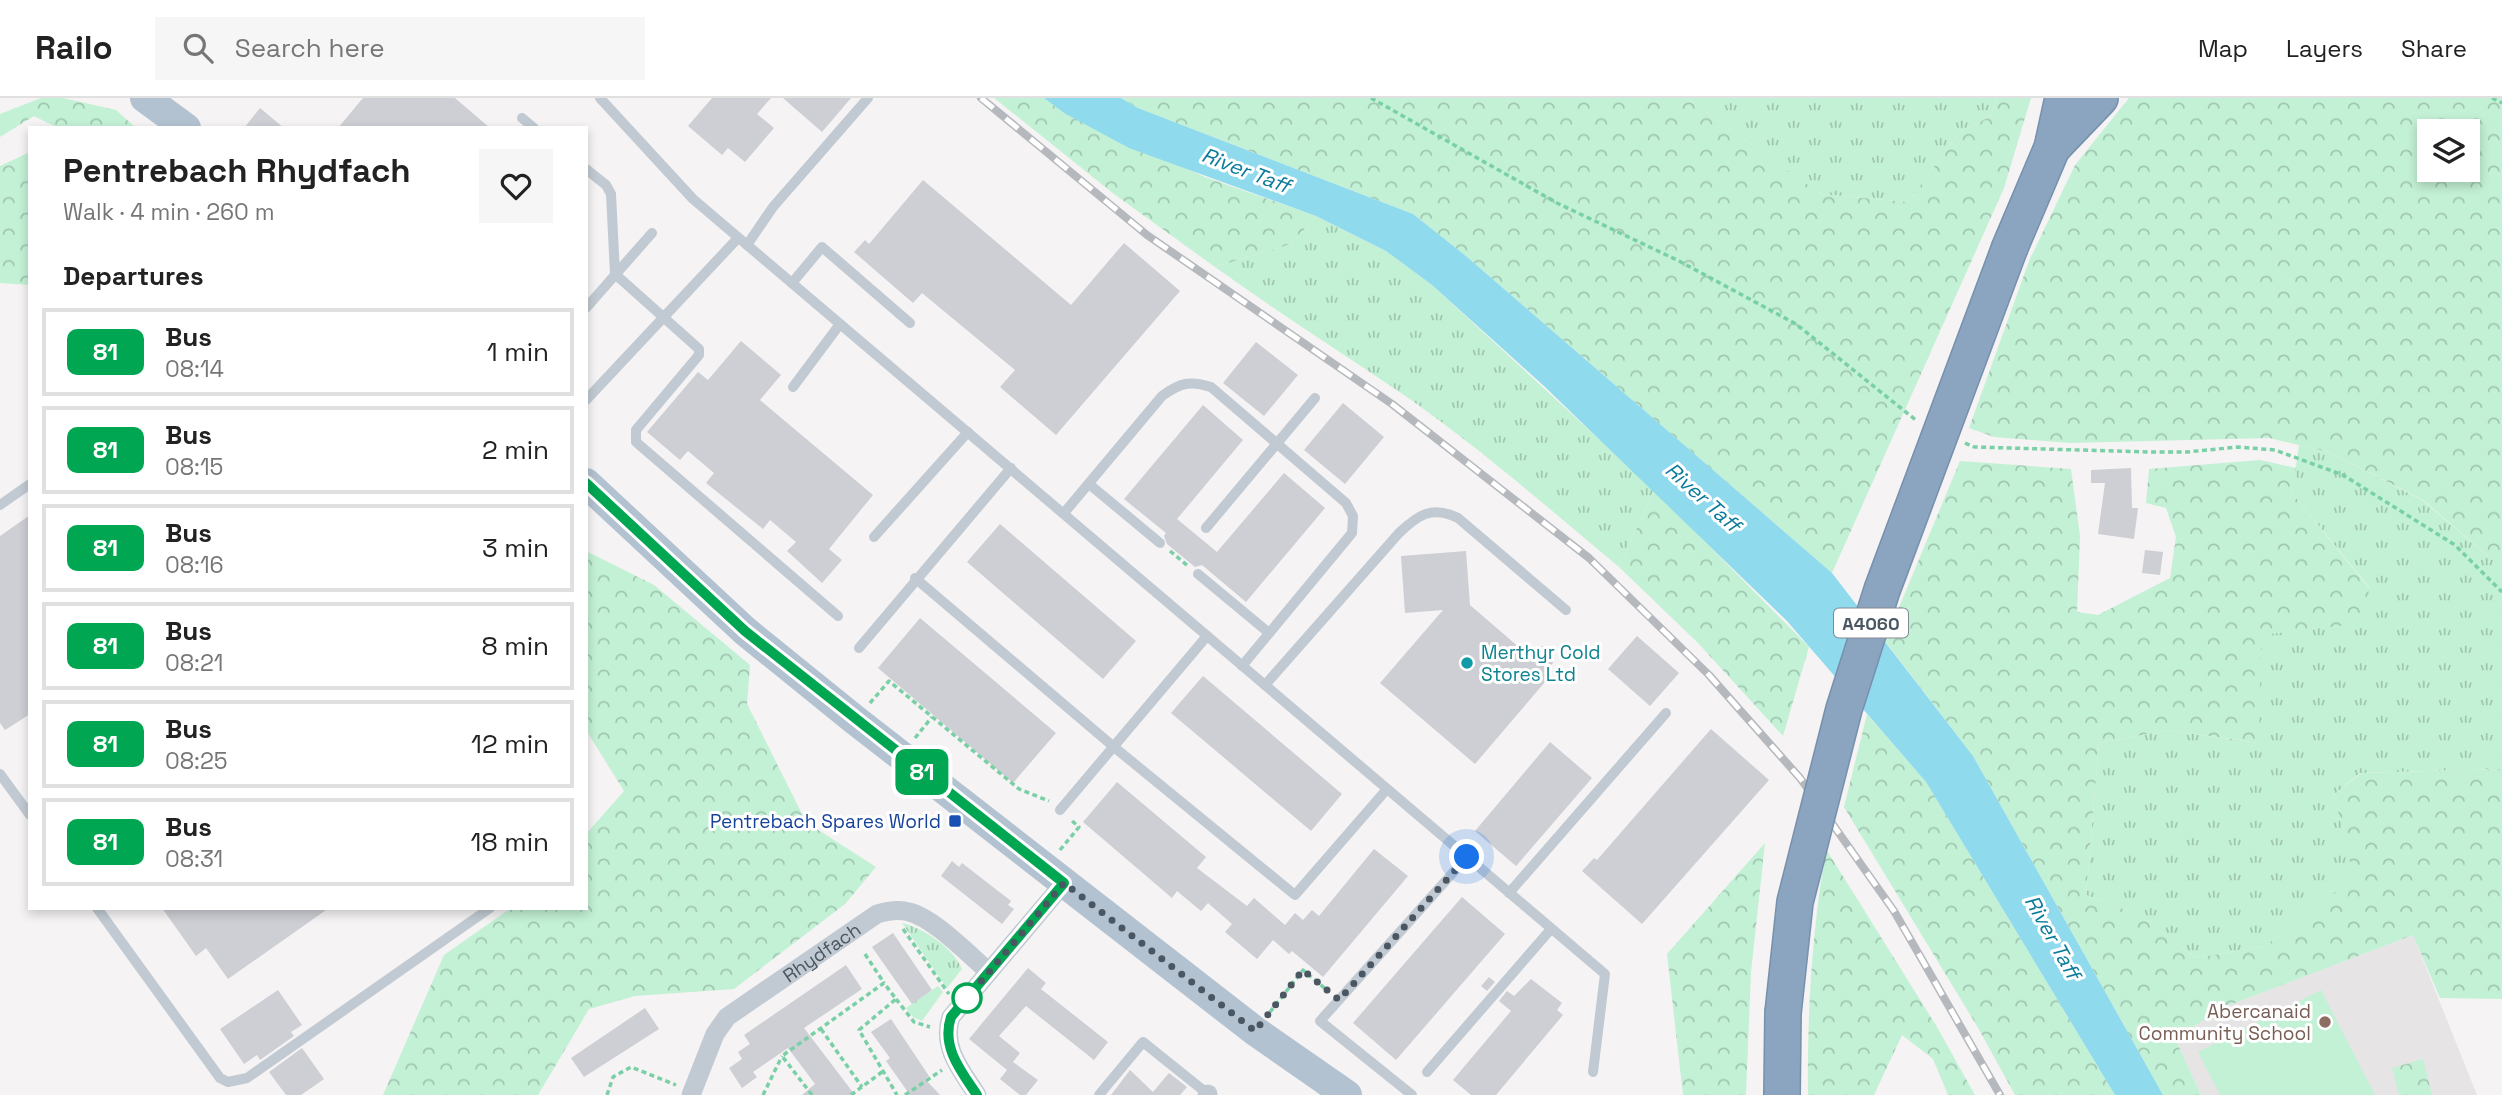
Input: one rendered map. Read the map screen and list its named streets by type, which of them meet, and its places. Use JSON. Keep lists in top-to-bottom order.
{
  "streets": {
    "highway": ["A4060"],
    "street": ["Rhydfach"]
  },
  "water": ["River Taff"],
  "places": {
    "other": ["Merthyr Cold Stores Ltd", "Abercanaid Community School"],
    "transit": ["Pentrebach Spares World"]
  },
  "lines": ["bus line 81"],
  "page": {
    "header": "Railo",
    "search": "Search here",
    "nav": ["Map", "Layers", "Share"],
    "on_map": "81",
    "heading": [
      ["Pentrebach Rhydfach", "Walk · 4 min · 260 m"],
      "Departures"
    ],
    "list": [
      {
        "mark": "81",
        "name": "Bus",
        "note": "08:14",
        "value": "1 min"
      },
      {
        "mark": "81",
        "name": "Bus",
        "note": "08:15",
        "value": "2 min"
      },
      {
        "mark": "81",
        "name": "Bus",
        "note": "08:16",
        "value": "3 min"
      },
      {
        "mark": "81",
        "name": "Bus",
        "note": "08:21",
        "value": "8 min"
      },
      {
        "mark": "81",
        "name": "Bus",
        "note": "08:25",
        "value": "12 min"
      },
      {
        "mark": "81",
        "name": "Bus",
        "note": "08:31",
        "value": "18 min"
      }
    ]
  }
}
